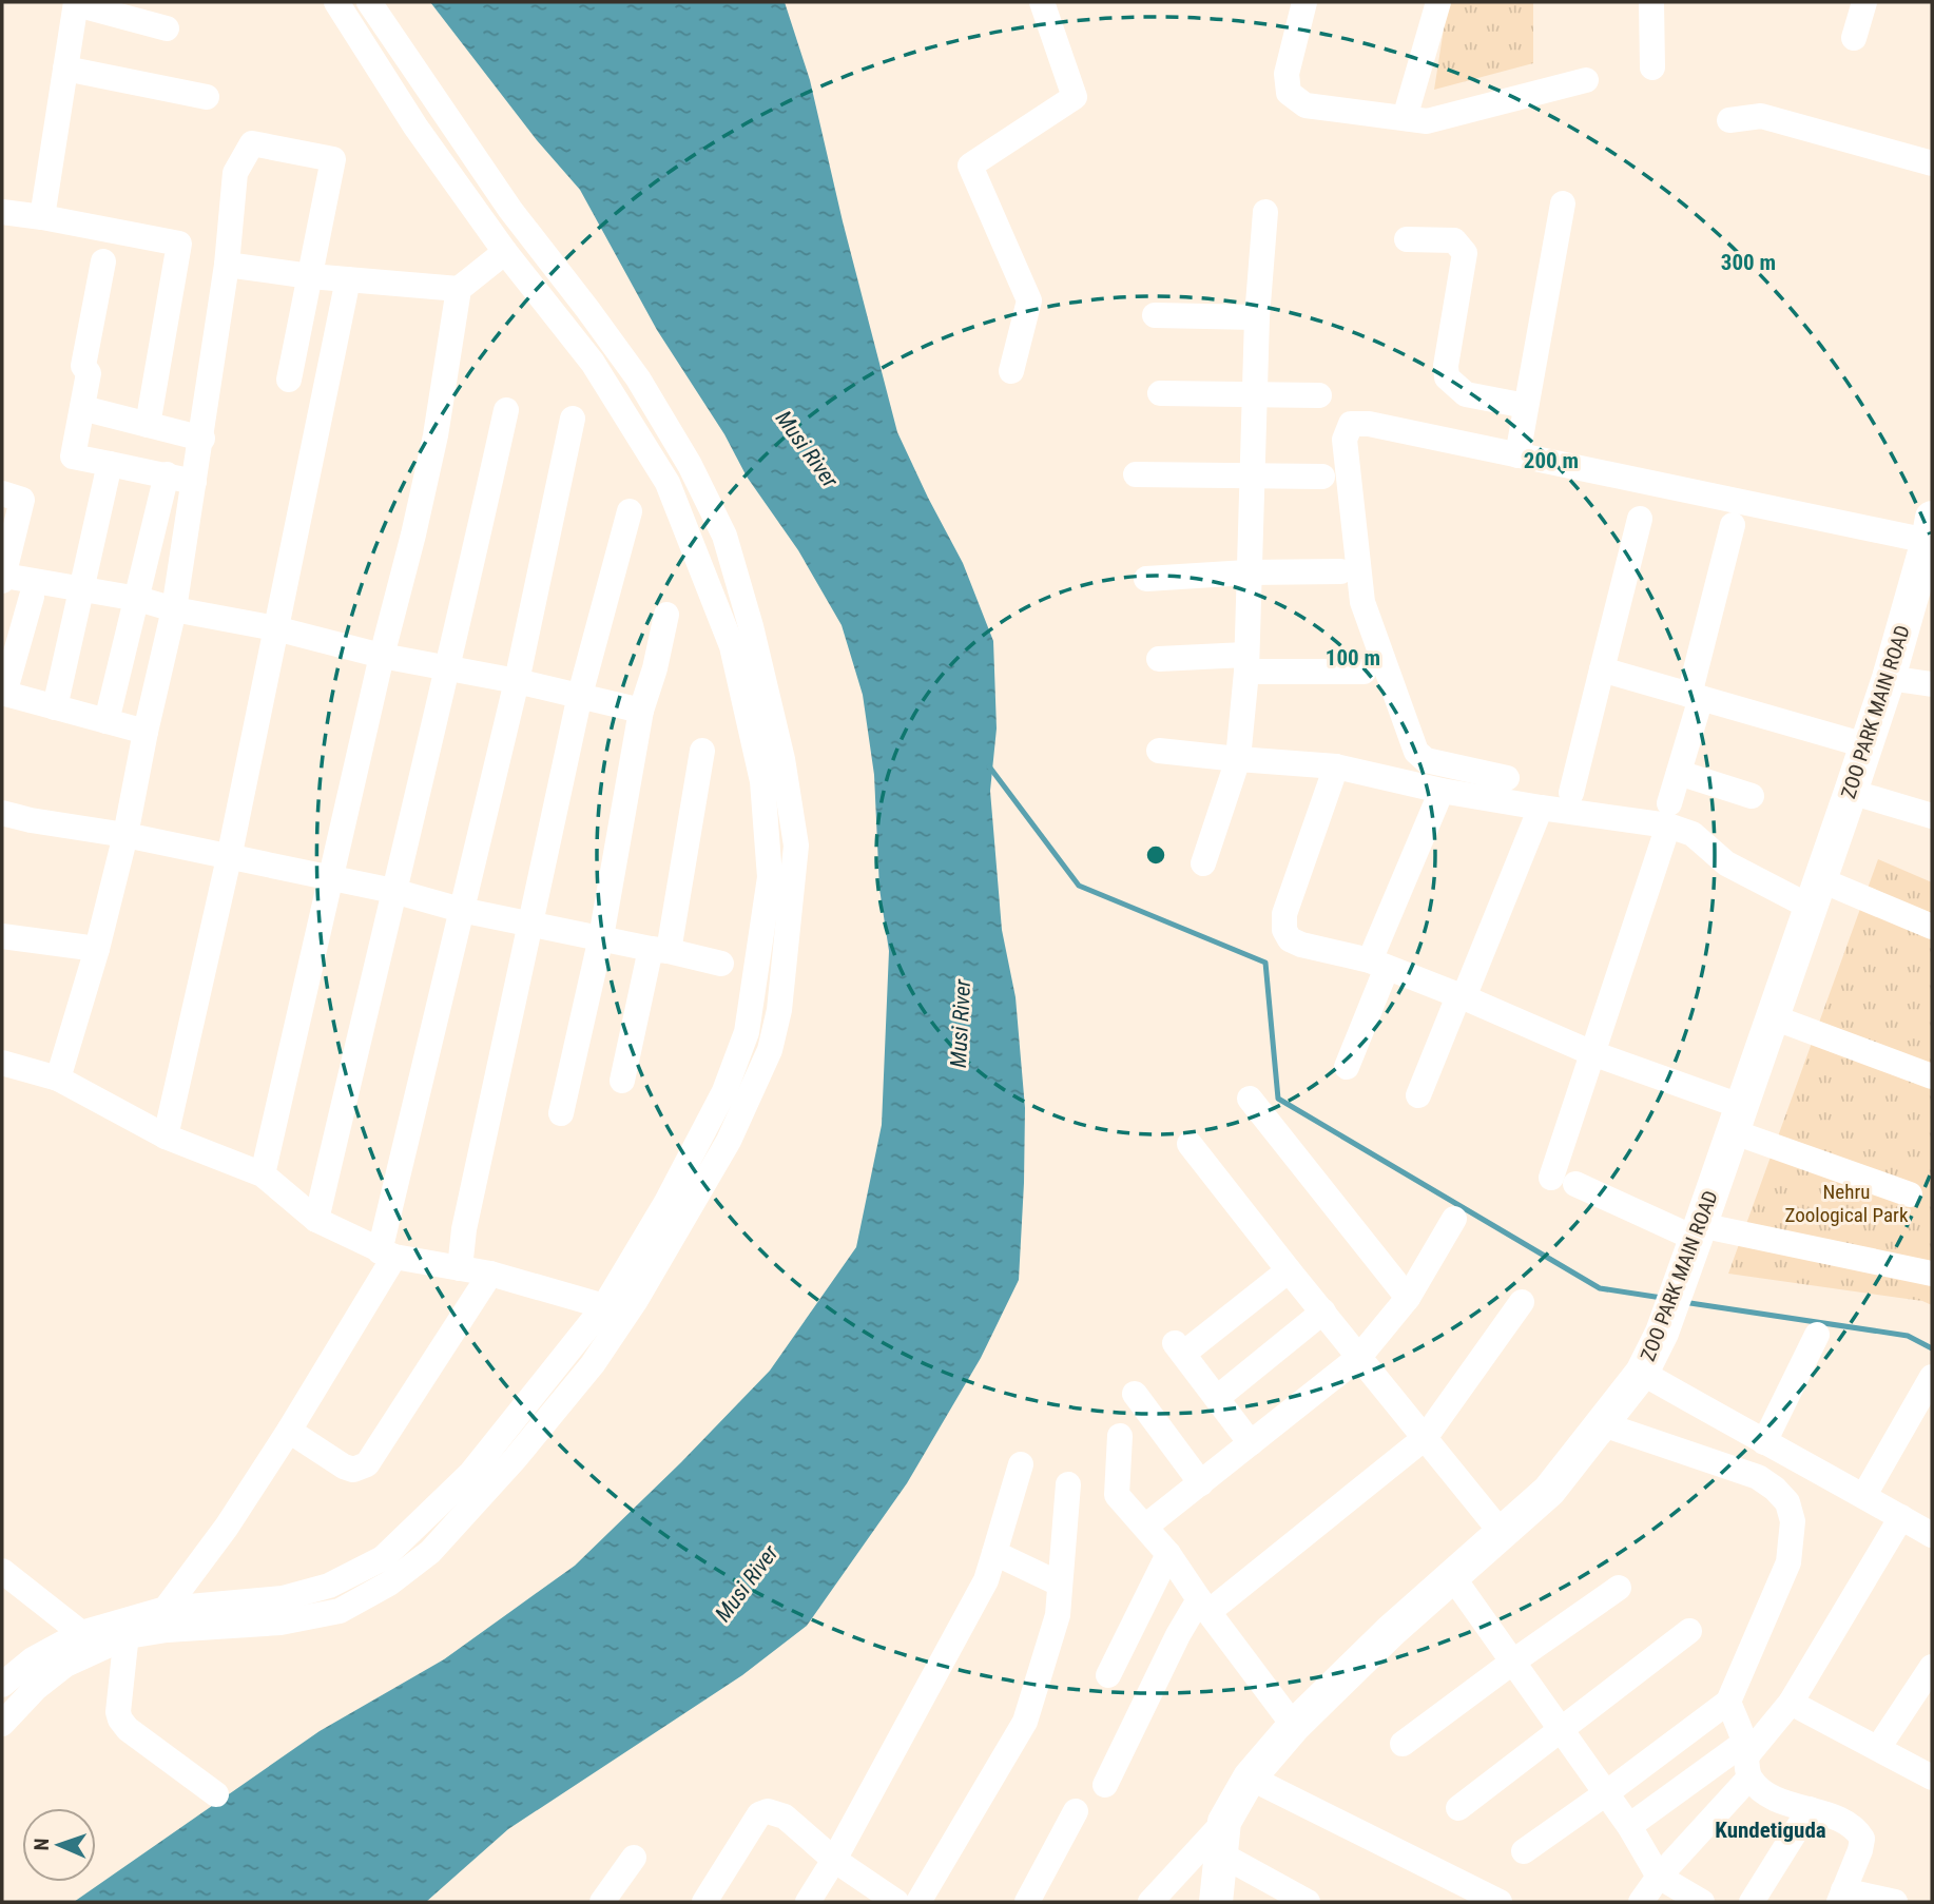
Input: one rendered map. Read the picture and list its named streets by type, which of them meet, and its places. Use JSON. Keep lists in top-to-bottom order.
{
  "streets": {
    "main road": ["ZOO PARK MAIN ROAD"]
  },
  "districts": ["Kundetiguda"],
  "water": ["Musi River"],
  "parks": ["Nehru Zoological Park"],
  "north": "left",
  "rings": ["300 m", "200 m", "100 m"]
}
